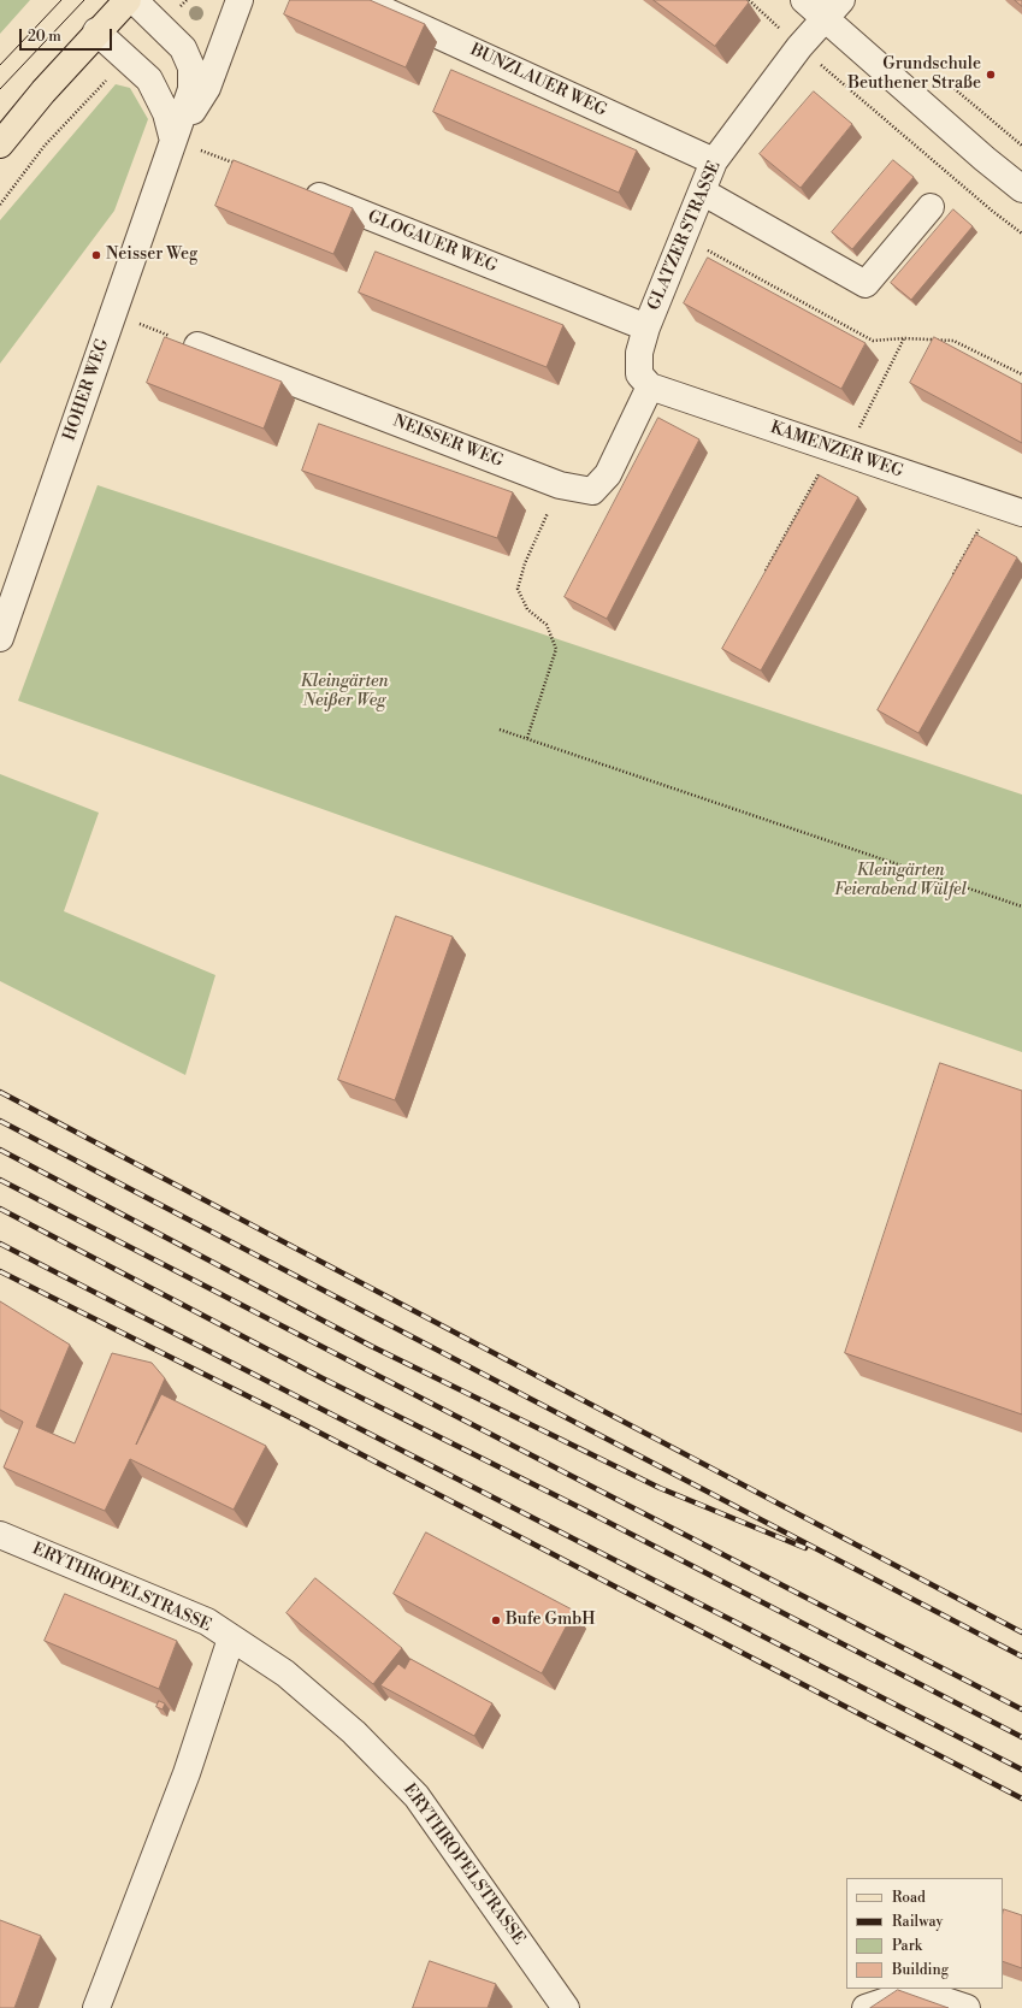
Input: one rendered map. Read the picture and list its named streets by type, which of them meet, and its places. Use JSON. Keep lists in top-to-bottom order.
{
  "streets": {
    "street": [
      "BUNZLAUER WEG",
      "GLATZER STRASSE",
      "GLOGAUER WEG",
      "HOHER WEG",
      "NEISSER WEG",
      "KAMENZER WEG",
      "ERYTHROPELSTRASSE"
    ]
  },
  "crossings": [
    ["BUNZLAUER WEG", "GLATZER STRASSE"],
    ["GLATZER STRASSE", "GLOGAUER WEG"],
    ["GLATZER STRASSE", "NEISSER WEG"],
    ["GLATZER STRASSE", "KAMENZER WEG"],
    ["NEISSER WEG", "KAMENZER WEG"]
  ],
  "parks": ["Kleingärten Neißer Weg", "Kleingärten Feierabend Wülfel"],
  "places": ["Grundschule Beuthener Straße", "Neisser Weg", "Bufe GmbH"],
  "legend": [
    "Road",
    "Railway",
    "Park",
    "Building"
  ],
  "scale_bar": "20 m"
}
